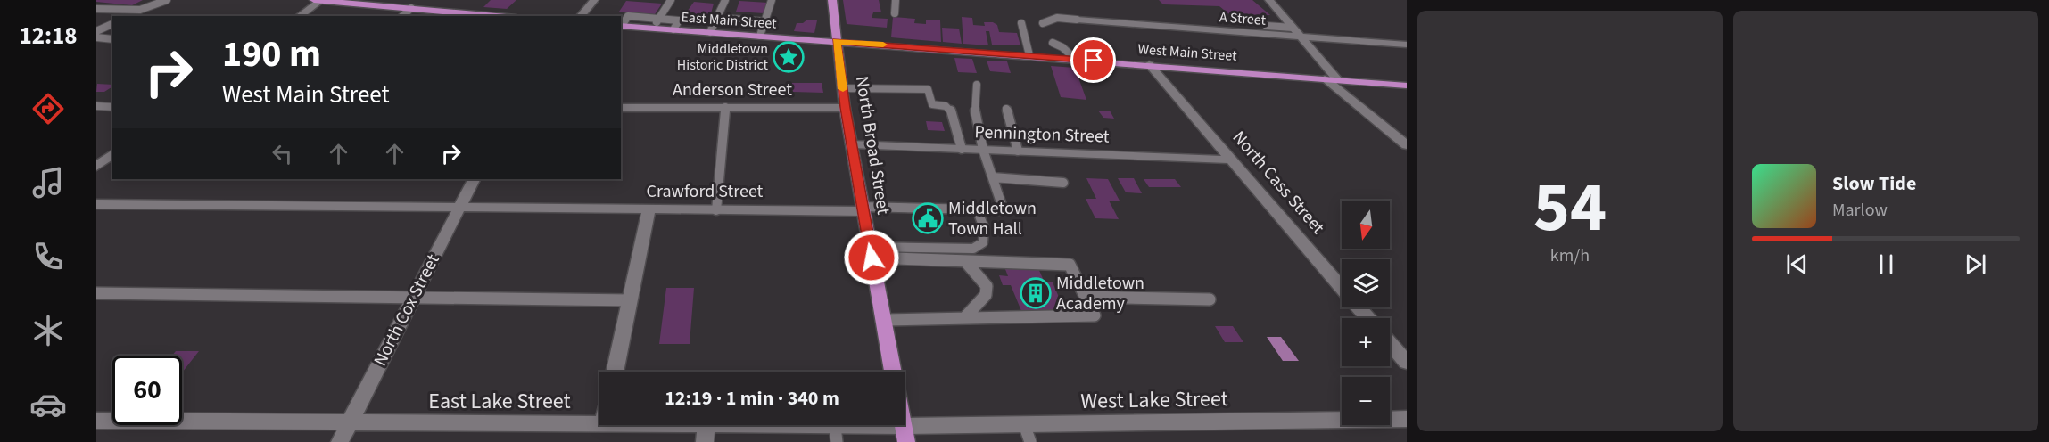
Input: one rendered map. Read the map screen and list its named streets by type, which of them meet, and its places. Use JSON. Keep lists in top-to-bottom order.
{
  "streets": {
    "main road": ["East Main Street", "West Main Street", "North Broad Street"],
    "street": [
      "A Street",
      "Anderson Street",
      "Pennington Street",
      "North Cass Street",
      "Crawford Street",
      "North Cox Street",
      "West Lake Street",
      "East Lake Street"
    ]
  },
  "crossings": [
    ["East Main Street", "West Main Street"],
    ["East Main Street", "North Broad Street"],
    ["West Main Street", "North Broad Street"],
    ["West Main Street", "North Cass Street"],
    ["Anderson Street", "North Broad Street"],
    ["Pennington Street", "North Broad Street"],
    ["Pennington Street", "North Cass Street"],
    ["North Broad Street", "Crawford Street"],
    ["Crawford Street", "North Cox Street"],
    ["North Cox Street", "East Lake Street"],
    ["West Lake Street", "East Lake Street"]
  ],
  "places": {
    "place": ["Middletown Historic District"],
    "public building": ["Middletown Town Hall"],
    "building": ["Middletown Academy"]
  },
  "north": "bottom",
  "page": {
    "tabs": "12:18",
    "tile": ["54", "km/h"],
    "turn": ["190 m", "West Main Street"],
    "song": ["Slow Tide", "Marlow"],
    "map_buttons": ["+", "−"],
    "limit": "60",
    "trip": "12:19 · 1 min · 340 m"
  }
}
